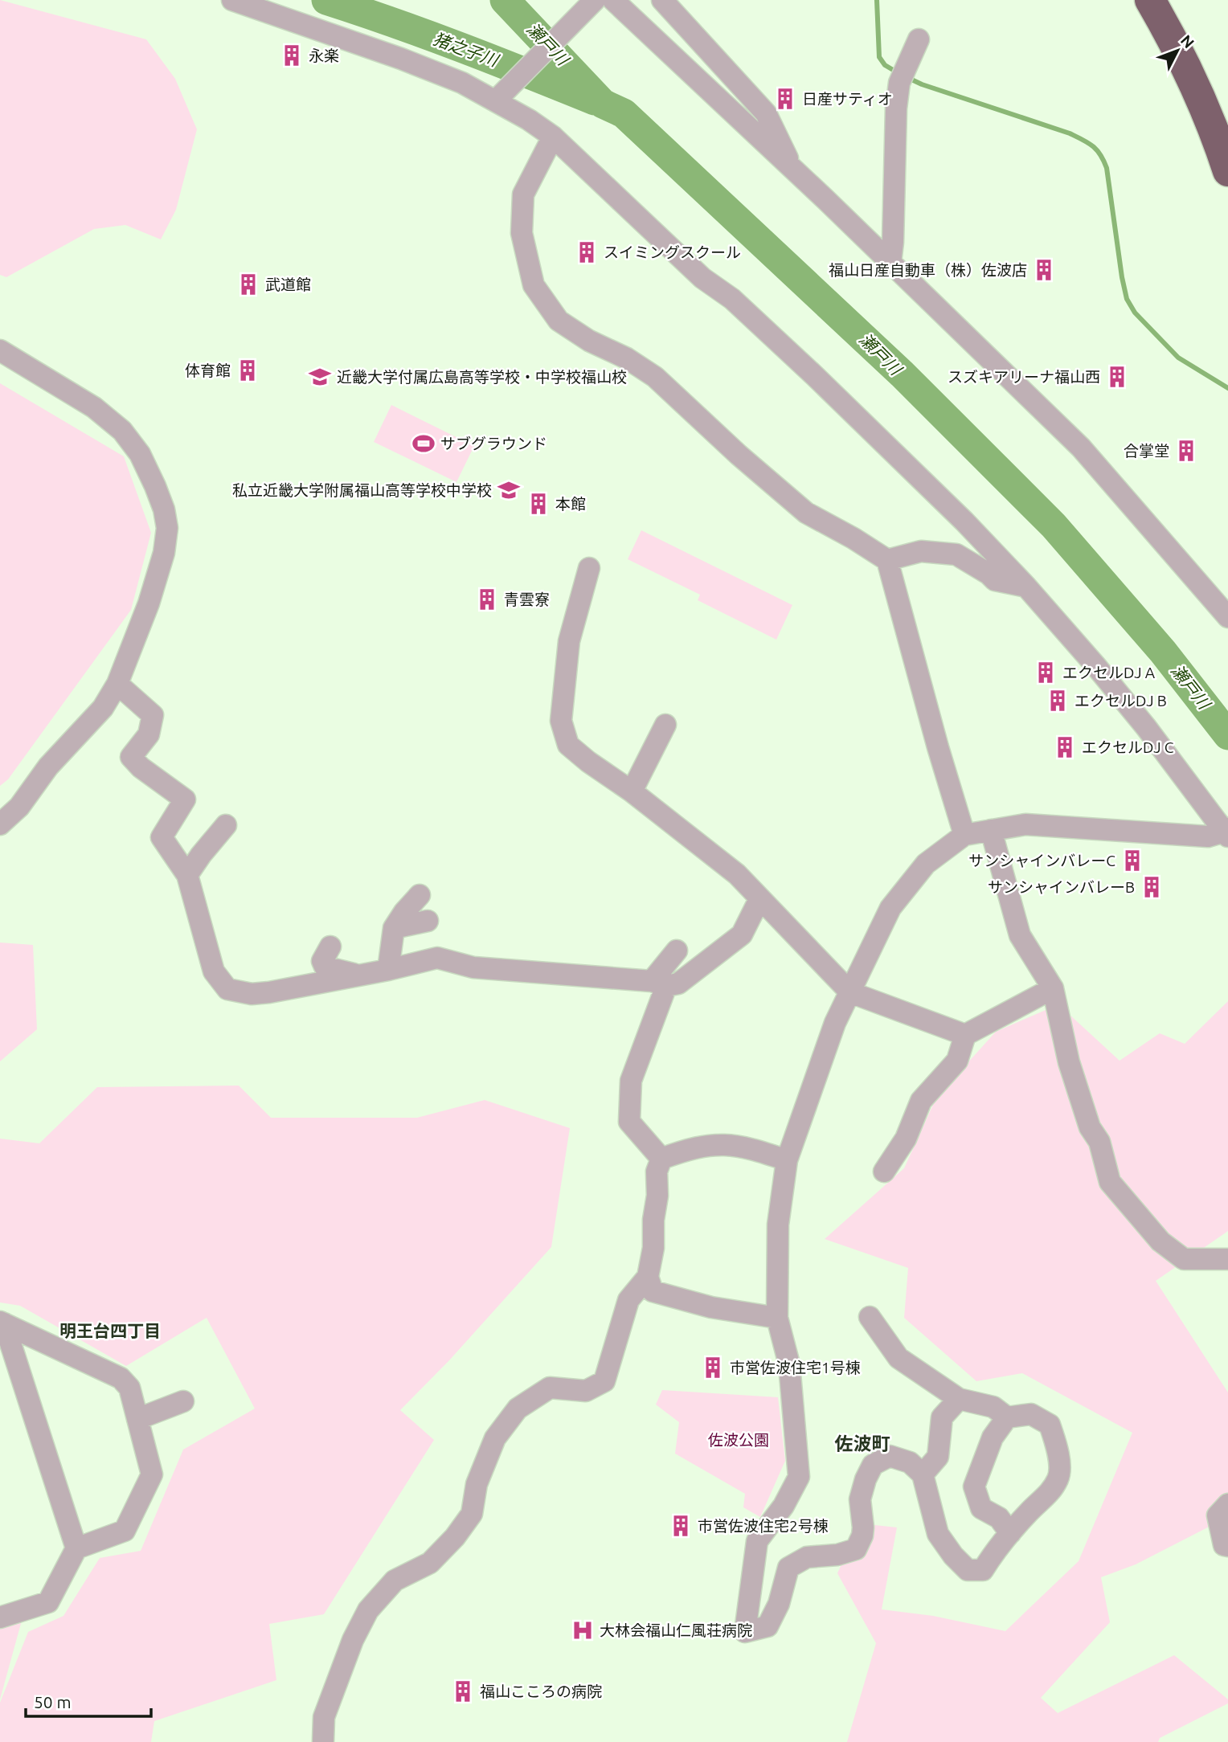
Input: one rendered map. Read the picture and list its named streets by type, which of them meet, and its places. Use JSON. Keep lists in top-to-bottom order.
{
  "districts": ["明王台四丁目", "佐波町"],
  "water": ["瀬戸川", "猪之子川"],
  "parks": ["佐波公園"],
  "places": {
    "building": [
      "永楽",
      "日産サティオ",
      "スイミングスクール",
      "福山日産自動車（株）佐波店",
      "武道館",
      "体育館",
      "スズキアリーナ福山西",
      "合掌堂",
      "本館",
      "青雲寮",
      "エクセルDJ A",
      "エクセルDJ B",
      "エクセルDJ C",
      "サンシャインバレーC",
      "サンシャインバレーB",
      "市営佐波住宅1号棟",
      "市営佐波住宅2号棟",
      "福山こころの病院"
    ],
    "school or university": ["近畿大学付属広島高等学校・中学校福山校", "私立近畿大学附属福山高等学校中学校"],
    "sports": ["サブグラウンド"],
    "hospital": ["大林会福山仁風荘病院"]
  },
  "scale_bar": "50 m",
  "north": "top right"
}
